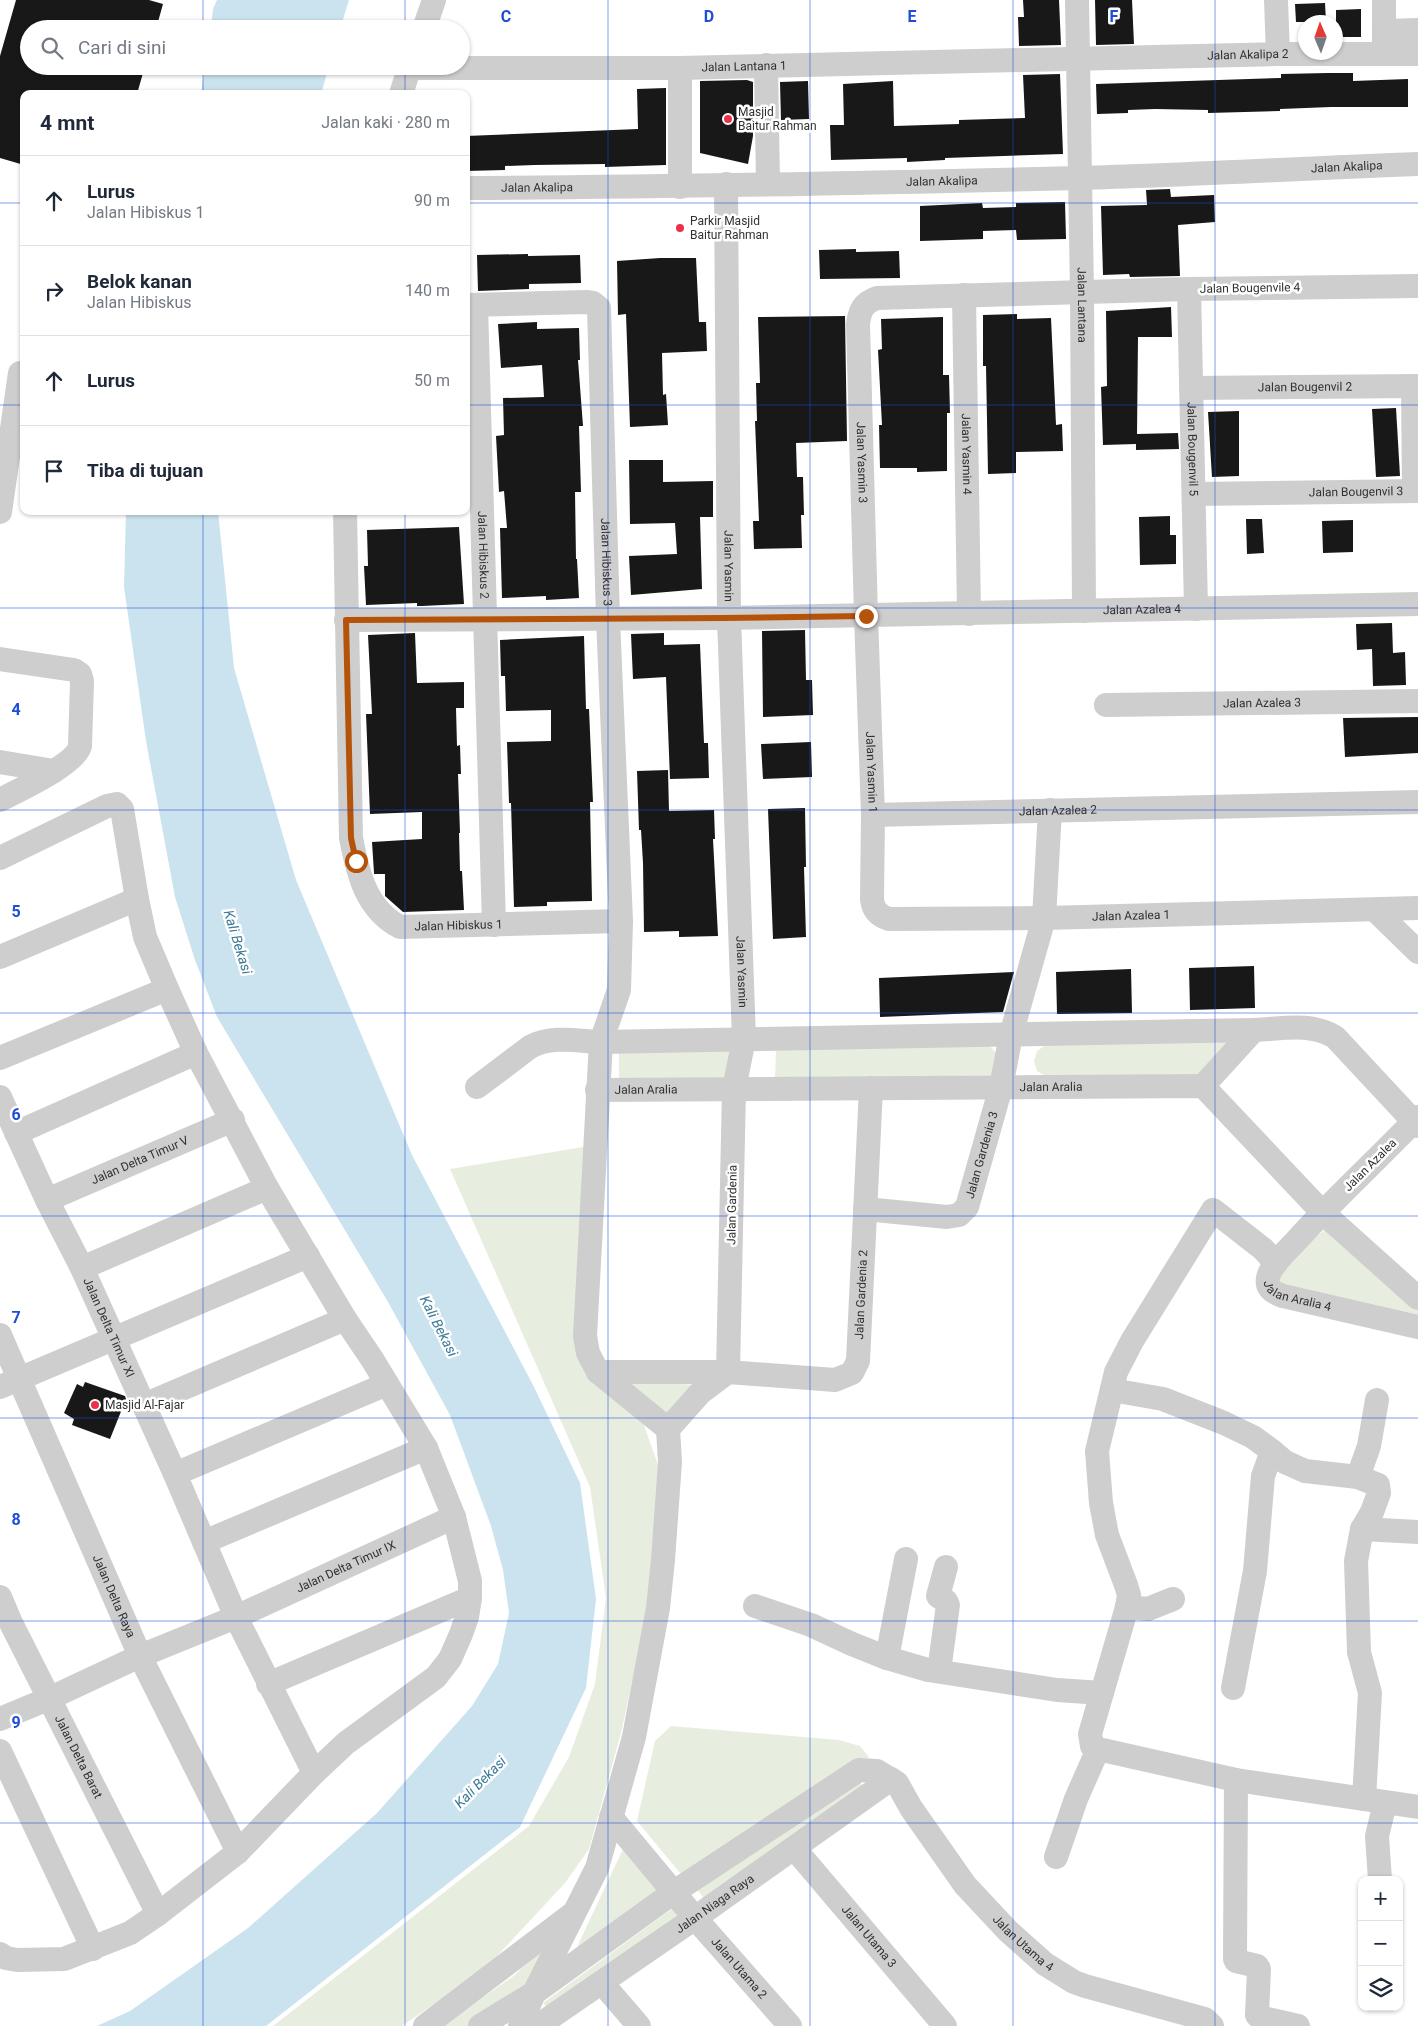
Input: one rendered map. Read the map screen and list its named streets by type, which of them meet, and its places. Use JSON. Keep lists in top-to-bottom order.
{
  "streets": {
    "street": [
      "Jalan Akalipa 2",
      "Jalan Lantana 1",
      "Jalan Akalipa",
      "Jalan Bougenvile 4",
      "Jalan Lantana",
      "Jalan Bougenvil 2",
      "Jalan Bougenvil 5",
      "Jalan Yasmin 4",
      "Jalan Yasmin 3",
      "Jalan Bougenvil 3",
      "Jalan Hibiskus 2",
      "Jalan Hibiskus 3",
      "Jalan Yasmin",
      "Jalan Azalea 4",
      "Jalan Azalea 3",
      "Jalan Yasmin 1",
      "Jalan Azalea 2",
      "Jalan Azalea 1",
      "Jalan Hibiskus 1",
      "Jalan Aralia",
      "Jalan Gardenia 3",
      "Jalan Delta Timur V",
      "Jalan Azalea",
      "Jalan Gardenia",
      "Jalan Aralia 4",
      "Jalan Gardenia 2",
      "Jalan Delta Timur XI",
      "Jalan Delta Timur IX",
      "Jalan Delta Raya",
      "Jalan Delta Barat",
      "Jalan Niaga Raya",
      "Jalan Utama 3",
      "Jalan Utama 4",
      "Jalan Utama 2"
    ]
  },
  "crossings": [
    ["Jalan Akalipa 2", "Jalan Lantana 1"],
    ["Jalan Akalipa 2", "Jalan Lantana"],
    ["Jalan Lantana 1", "Jalan Lantana"],
    ["Jalan Akalipa", "Jalan Lantana"],
    ["Jalan Akalipa", "Jalan Yasmin"],
    ["Jalan Bougenvile 4", "Jalan Lantana"],
    ["Jalan Bougenvile 4", "Jalan Bougenvil 5"],
    ["Jalan Bougenvile 4", "Jalan Yasmin 4"],
    ["Jalan Bougenvile 4", "Jalan Yasmin 3"],
    ["Jalan Lantana", "Jalan Azalea 4"],
    ["Jalan Bougenvil 2", "Jalan Bougenvil 5"],
    ["Jalan Bougenvil 2", "Jalan Bougenvil 3"],
    ["Jalan Bougenvil 5", "Jalan Bougenvil 3"],
    ["Jalan Bougenvil 5", "Jalan Azalea 4"],
    ["Jalan Yasmin 4", "Jalan Azalea 4"],
    ["Jalan Yasmin 3", "Jalan Azalea 4"],
    ["Jalan Yasmin 3", "Jalan Yasmin 1"],
    ["Jalan Hibiskus 2", "Jalan Hibiskus 3"],
    ["Jalan Hibiskus 2", "Jalan Azalea 4"],
    ["Jalan Hibiskus 2", "Jalan Hibiskus 1"],
    ["Jalan Hibiskus 3", "Jalan Azalea 4"],
    ["Jalan Hibiskus 3", "Jalan Hibiskus 1"],
    ["Jalan Hibiskus 3", "Jalan Aralia"],
    ["Jalan Hibiskus 3", "Jalan Gardenia 2"],
    ["Jalan Yasmin", "Jalan Azalea 4"],
    ["Jalan Yasmin", "Jalan Gardenia"],
    ["Jalan Azalea 4", "Jalan Yasmin 1"],
    ["Jalan Azalea 4", "Jalan Hibiskus 1"],
    ["Jalan Yasmin 1", "Jalan Azalea 2"],
    ["Jalan Yasmin 1", "Jalan Azalea 1"],
    ["Jalan Azalea 2", "Jalan Gardenia 3"],
    ["Jalan Azalea 1", "Jalan Gardenia 3"],
    ["Jalan Aralia", "Jalan Gardenia 3"],
    ["Jalan Aralia", "Jalan Gardenia"],
    ["Jalan Aralia", "Jalan Gardenia 2"],
    ["Jalan Gardenia 3", "Jalan Gardenia 2"],
    ["Jalan Delta Timur V", "Jalan Delta Timur XI"],
    ["Jalan Azalea", "Jalan Aralia 4"],
    ["Jalan Gardenia", "Jalan Gardenia 2"],
    ["Jalan Delta Timur XI", "Jalan Delta Timur IX"],
    ["Jalan Delta Timur IX", "Jalan Delta Raya"],
    ["Jalan Delta Timur IX", "Jalan Delta Barat"],
    ["Jalan Niaga Raya", "Jalan Utama 3"],
    ["Jalan Niaga Raya", "Jalan Utama 4"],
    ["Jalan Niaga Raya", "Jalan Utama 2"]
  ],
  "water": ["Kali Bekasi"],
  "places": ["Masjid Baitur Rahman", "Parkir Masjid Baitur Rahman", "Masjid Al-Fajar"],
  "north": "top",
  "page": {
    "search": "Cari di sini",
    "heading": ["4 mnt", "Jalan kaki · 280 m"],
    "list": [
      ["Lurus", "Jalan Hibiskus 1", "90 m"],
      ["Belok kanan", "Jalan Hibiskus", "140 m"],
      ["Lurus", "50 m"],
      "Tiba di tujuan"
    ],
    "map_buttons": ["+", "−"]
  },
  "grid": {
    "columns": [
      "C",
      "D",
      "E",
      "F"
    ],
    "rows": [
      "4",
      "5",
      "6",
      "7",
      "8",
      "9"
    ]
  }
}
